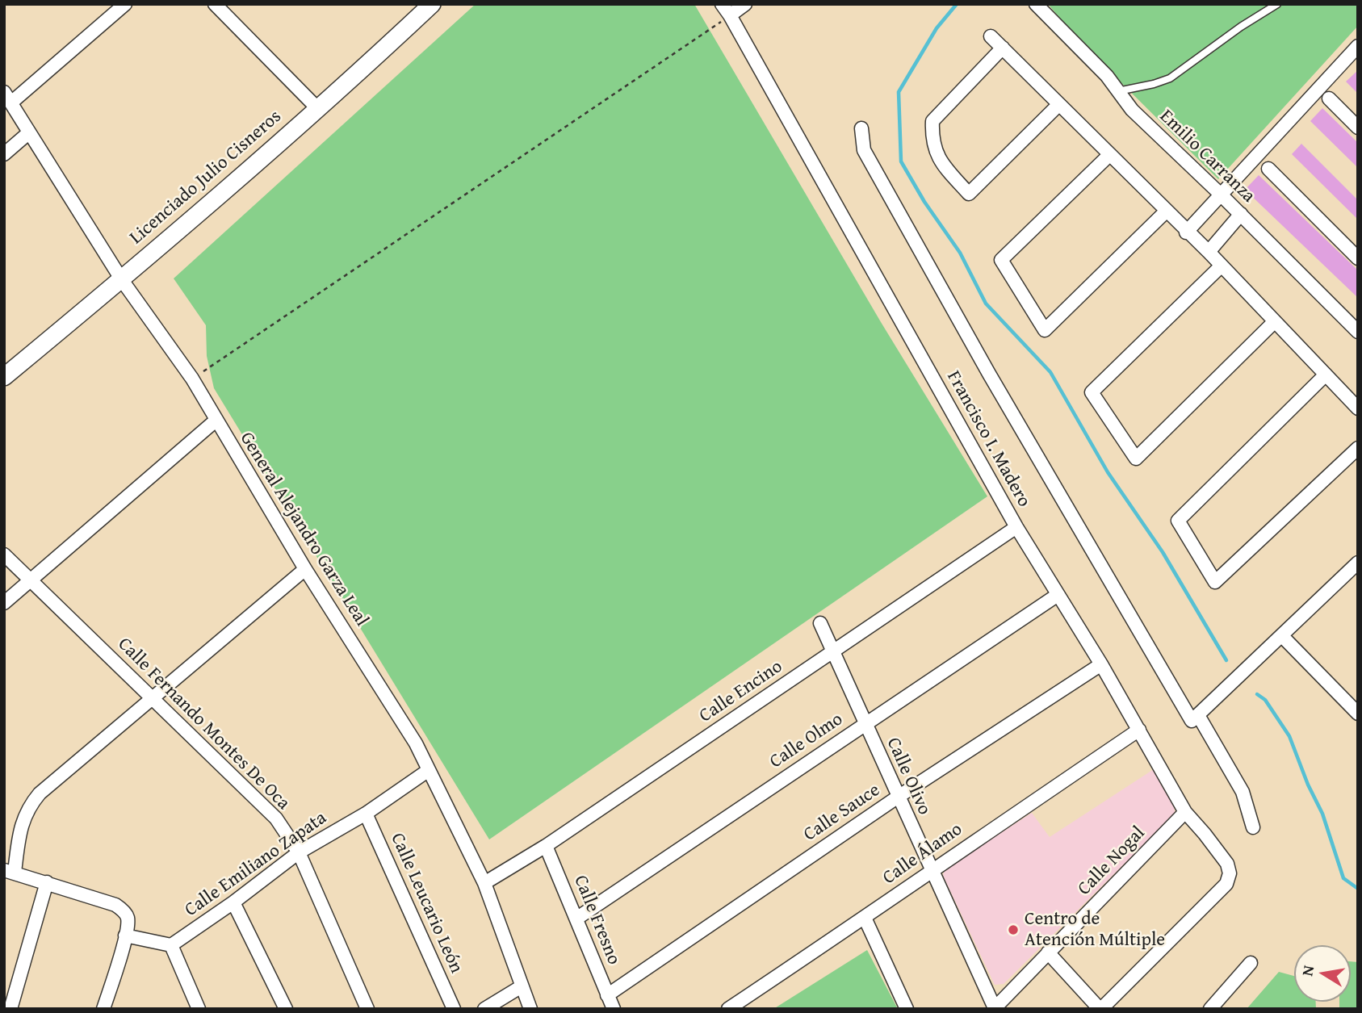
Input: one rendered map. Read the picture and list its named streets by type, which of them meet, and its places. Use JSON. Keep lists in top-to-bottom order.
{
  "streets": {
    "street": [
      "Emilio Carranza",
      "Licenciado Julio Cisneros",
      "Francisco I. Madero",
      "General Alejandro Garza Leal",
      "Calle Encino",
      "Calle Fernando Montes De Oca",
      "Calle Olmo",
      "Calle Olivo",
      "Calle Sauce",
      "Calle Álamo",
      "Calle Nogal",
      "Calle Emiliano Zapata",
      "Calle Leucario León",
      "Calle Fresno"
    ]
  },
  "crossings": [
    ["Licenciado Julio Cisneros", "General Alejandro Garza Leal"],
    ["Francisco I. Madero", "Calle Encino"],
    ["Francisco I. Madero", "Calle Olmo"],
    ["Francisco I. Madero", "Calle Sauce"],
    ["Francisco I. Madero", "Calle Álamo"],
    ["Francisco I. Madero", "Calle Nogal"],
    ["General Alejandro Garza Leal", "Calle Encino"],
    ["General Alejandro Garza Leal", "Calle Emiliano Zapata"],
    ["Calle Encino", "Calle Olivo"],
    ["Calle Encino", "Calle Fresno"],
    ["Calle Fernando Montes De Oca", "Calle Emiliano Zapata"],
    ["Calle Olmo", "Calle Olivo"],
    ["Calle Olmo", "Calle Fresno"],
    ["Calle Olivo", "Calle Sauce"],
    ["Calle Olivo", "Calle Álamo"],
    ["Calle Olivo", "Calle Nogal"],
    ["Calle Sauce", "Calle Fresno"],
    ["Calle Emiliano Zapata", "Calle Leucario León"]
  ],
  "places": ["Centro de Atención Múltiple"],
  "north": "left"
}
